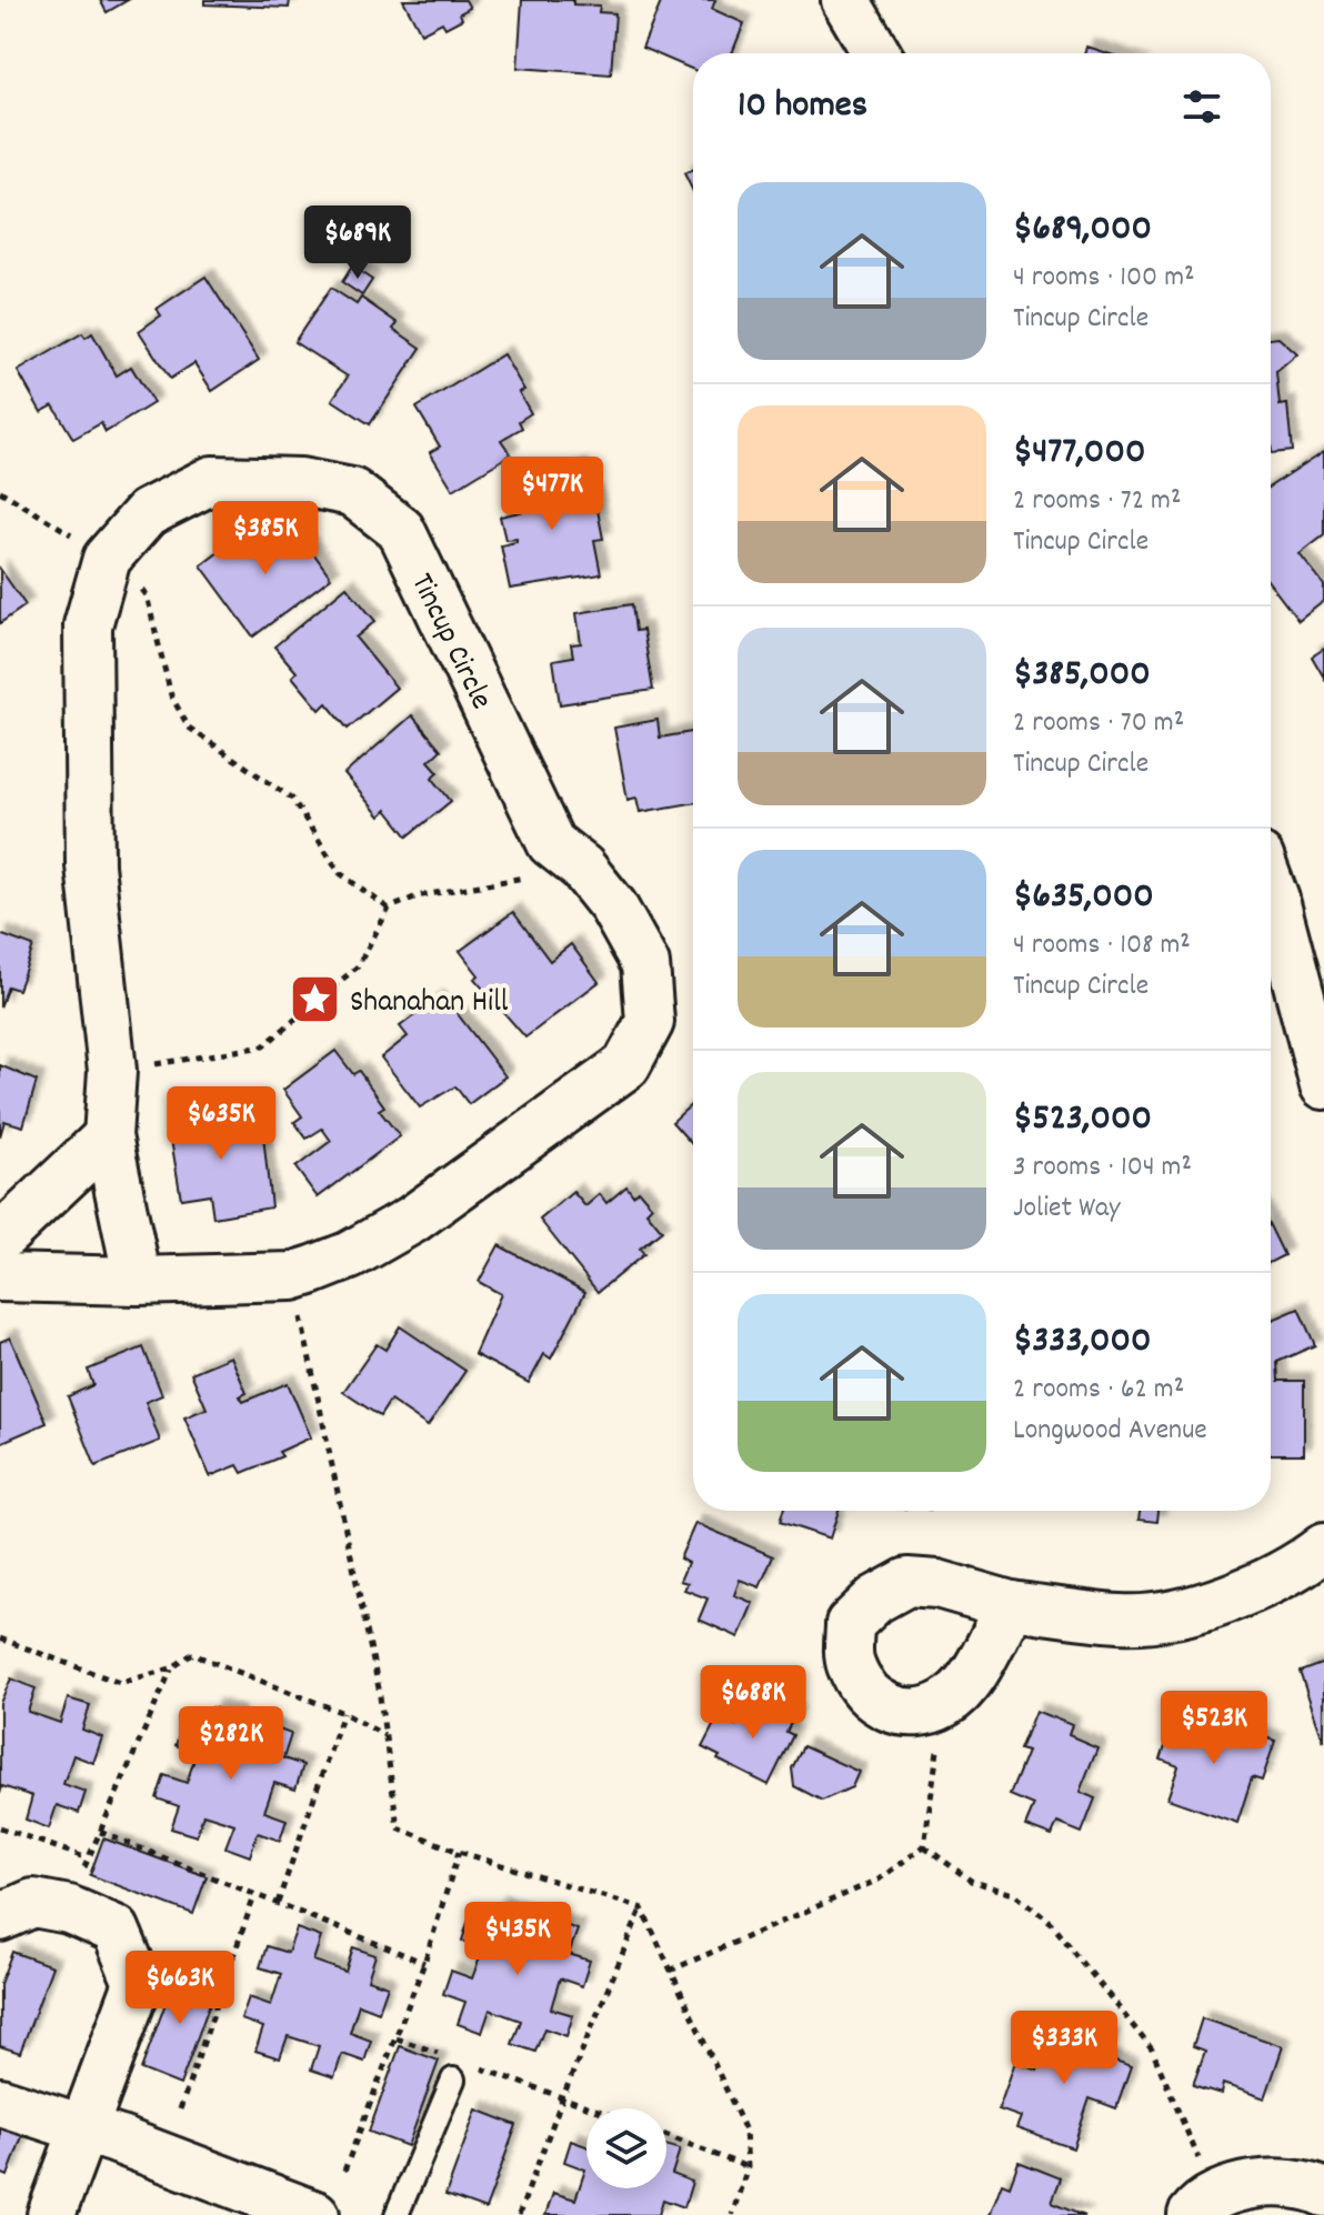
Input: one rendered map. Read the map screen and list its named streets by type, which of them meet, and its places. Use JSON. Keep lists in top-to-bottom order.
{
  "streets": {
    "street": ["Tincup Circle"]
  },
  "places": {
    "place": ["Shanahan Hill"]
  },
  "page": {
    "heading": "10 homes",
    "list": [
      {
        "name": "$689,000",
        "note": "4 rooms · 100 m² · Tincup Circle"
      },
      {
        "name": "$477,000",
        "note": "2 rooms · 72 m² · Tincup Circle"
      },
      {
        "name": "$385,000",
        "note": "2 rooms · 70 m² · Tincup Circle"
      },
      {
        "name": "$635,000",
        "note": "4 rooms · 108 m² · Tincup Circle"
      },
      {
        "name": "$523,000",
        "note": "3 rooms · 104 m² · Joliet Way"
      },
      {
        "name": "$333,000",
        "note": "2 rooms · 62 m² · Longwood Avenue"
      }
    ],
    "price": [
      "$689K",
      "$477K",
      "$385K",
      "$635K",
      "$688K",
      "$523K",
      "$282K",
      "$435K",
      "$663K",
      "$333K"
    ]
  }
}
